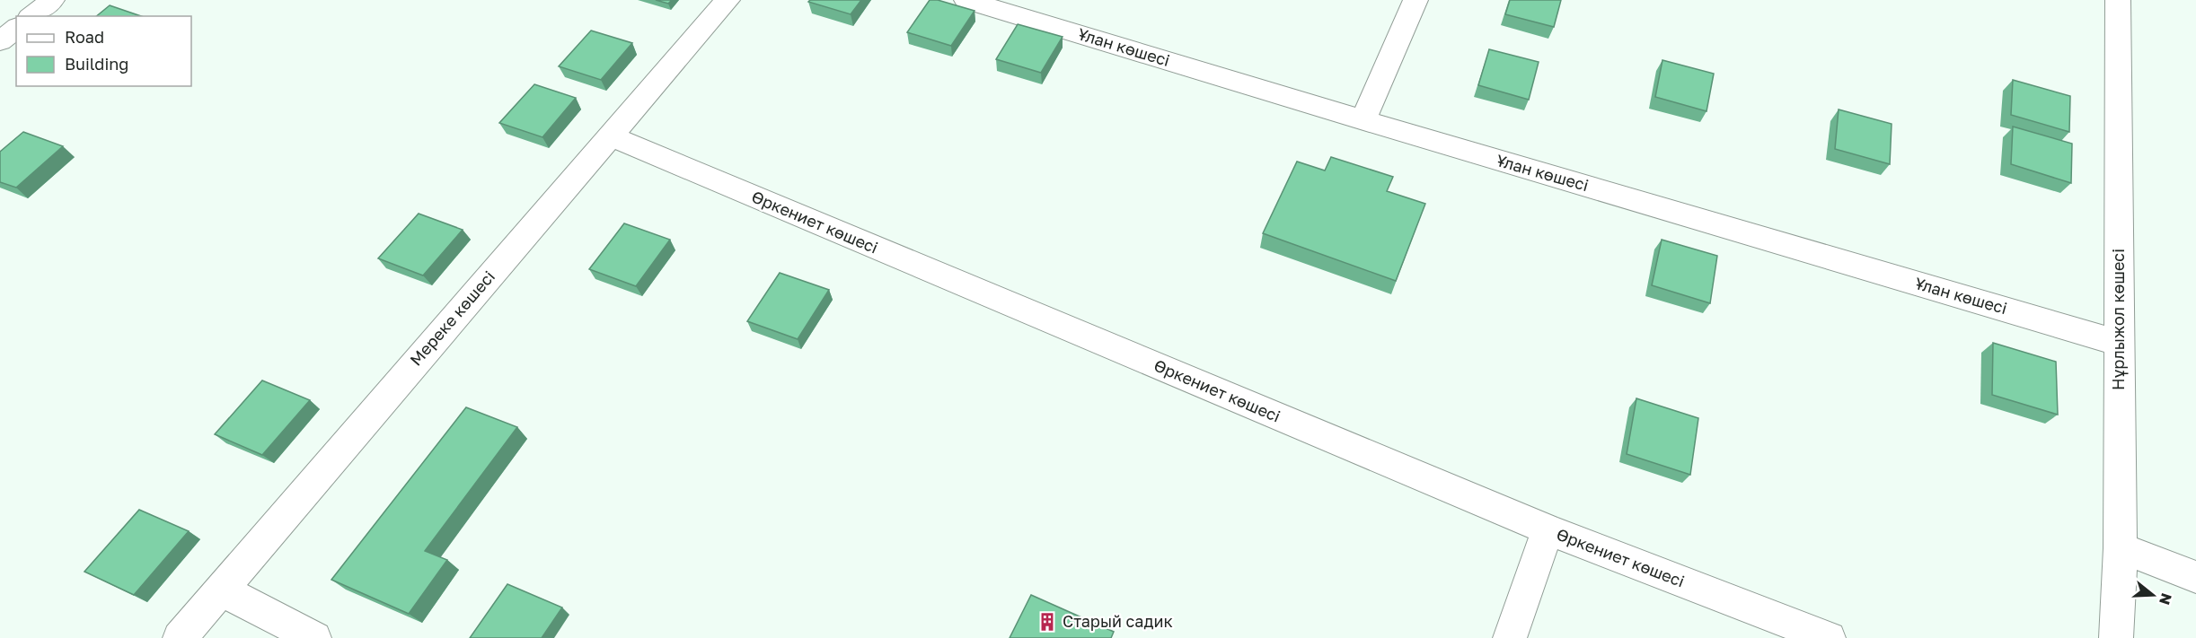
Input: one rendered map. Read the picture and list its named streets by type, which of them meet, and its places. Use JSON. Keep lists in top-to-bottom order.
{
  "streets": {
    "street": [
      "Ұлан көшесі",
      "Өркениет көшесі",
      "Мереке көшесі",
      "Нұрлыжол көшесі"
    ]
  },
  "crossings": [
    ["Ұлан көшесі", "Нұрлыжол көшесі"],
    ["Өркениет көшесі", "Мереке көшесі"]
  ],
  "places": {
    "building": ["Старый садик"]
  },
  "legend": ["Road", "Building"],
  "north": "right"
}
